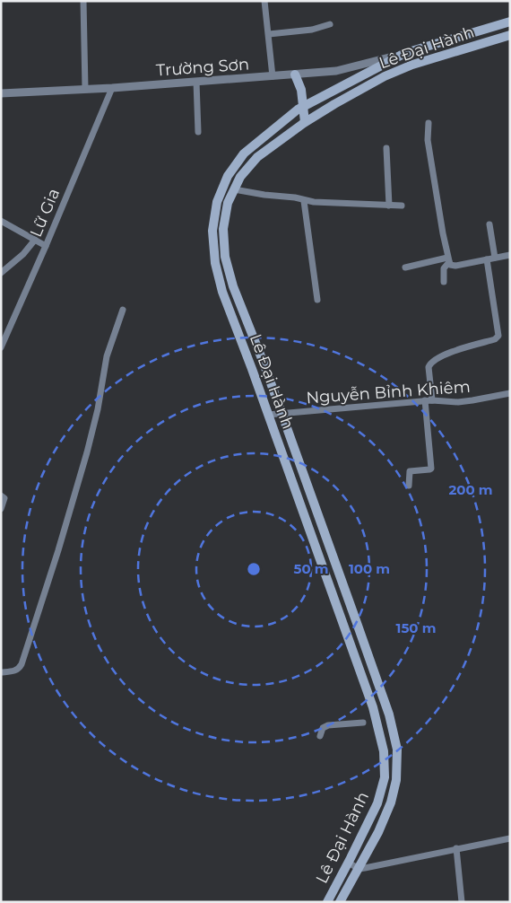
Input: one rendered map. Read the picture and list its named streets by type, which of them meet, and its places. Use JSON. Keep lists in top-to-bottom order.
{
  "streets": {
    "main road": ["Lê Đại Hành"],
    "street": ["Trường Sơn", "Lữ Gia", "Nguyễn Bỉnh Khiêm"]
  },
  "crossings": [
    ["Lê Đại Hành", "Trường Sơn"],
    ["Lê Đại Hành", "Nguyễn Bỉnh Khiêm"],
    ["Trường Sơn", "Lữ Gia"]
  ],
  "rings": [
    "200 m",
    "50 m",
    "100 m",
    "150 m"
  ]
}
